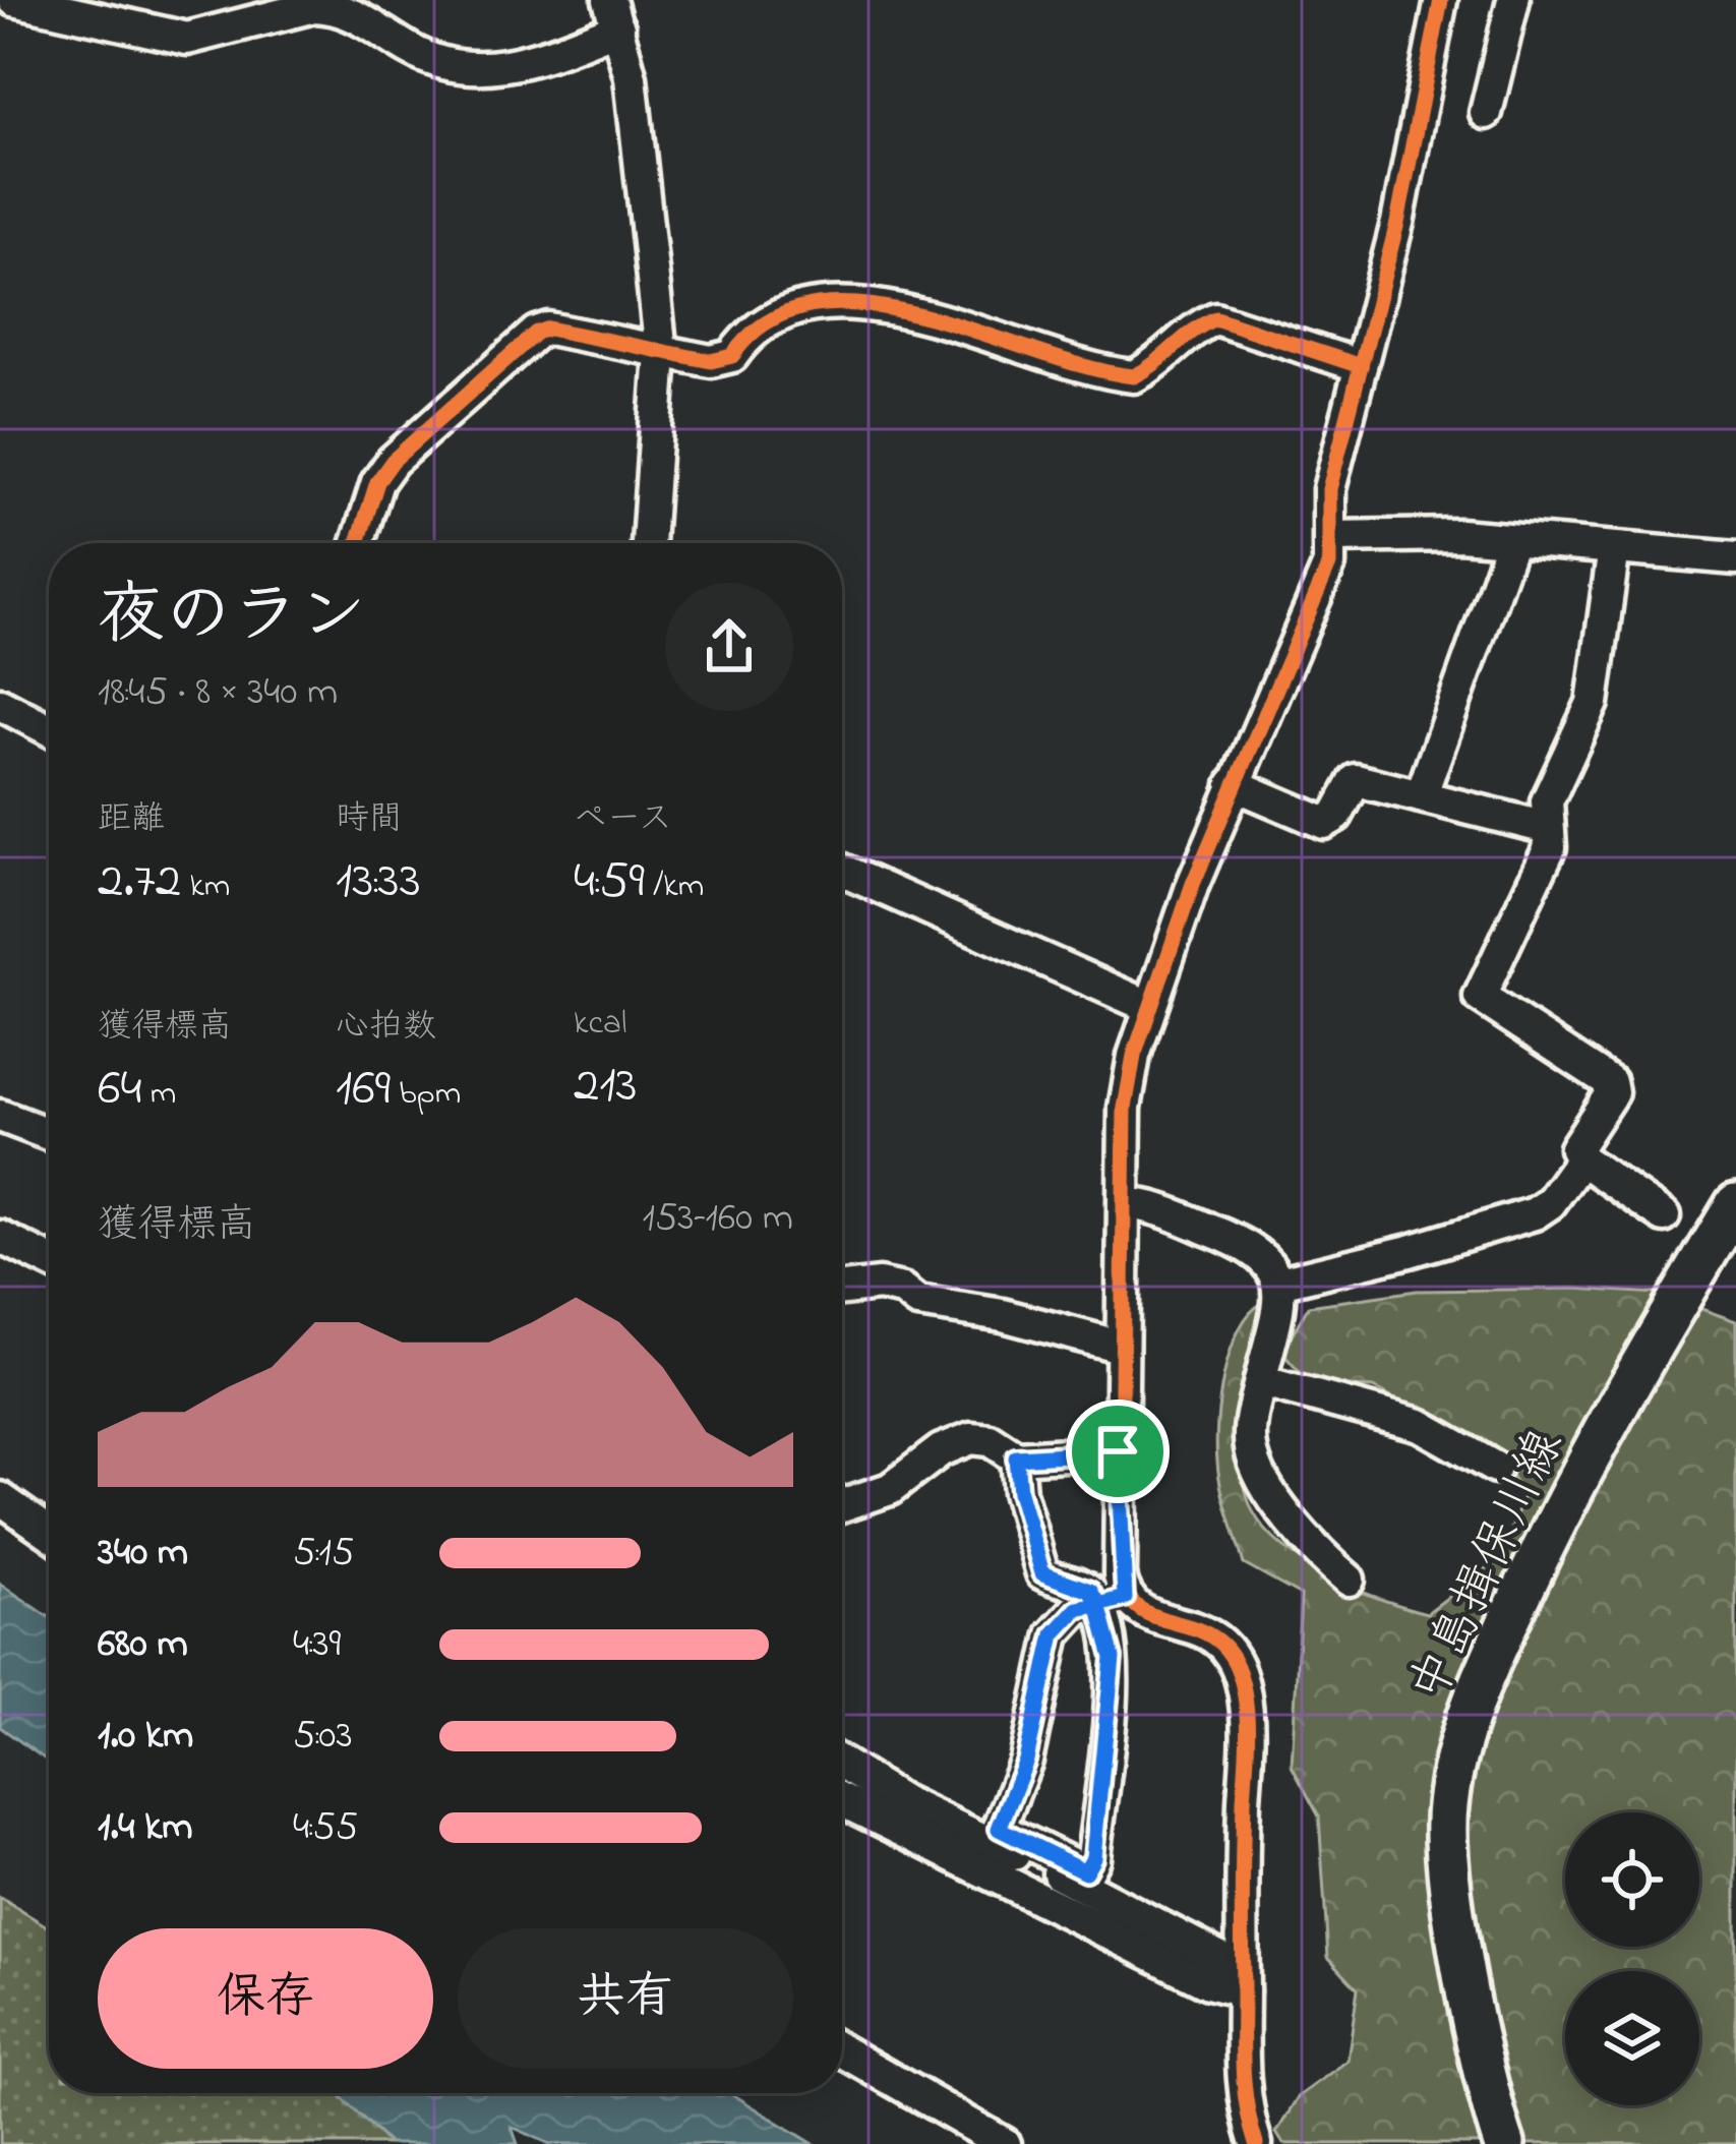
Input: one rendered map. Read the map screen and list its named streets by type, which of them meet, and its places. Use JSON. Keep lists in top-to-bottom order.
{
  "streets": {
    "main road": ["中島揖保川線"]
  },
  "page": {
    "heading": ["夜のラン", "18:45 · 8 × 340 m"],
    "stats": [
      ["距離", "2.72 km"],
      ["時間", "13:33"],
      ["ペース", "4:59 /km"],
      ["獲得標高", "64 m"],
      ["心拍数", "169 bpm"],
      ["kcal", "213"]
    ],
    "chart": ["獲得標高", "153–160 m"],
    "list": [
      {
        "name": "340 m",
        "note": "5:15"
      },
      {
        "name": "680 m",
        "note": "4:39"
      },
      {
        "name": "1.0 km",
        "note": "5:03"
      },
      {
        "name": "1.4 km",
        "note": "4:55"
      }
    ],
    "buttons": ["保存", "共有"]
  }
}
